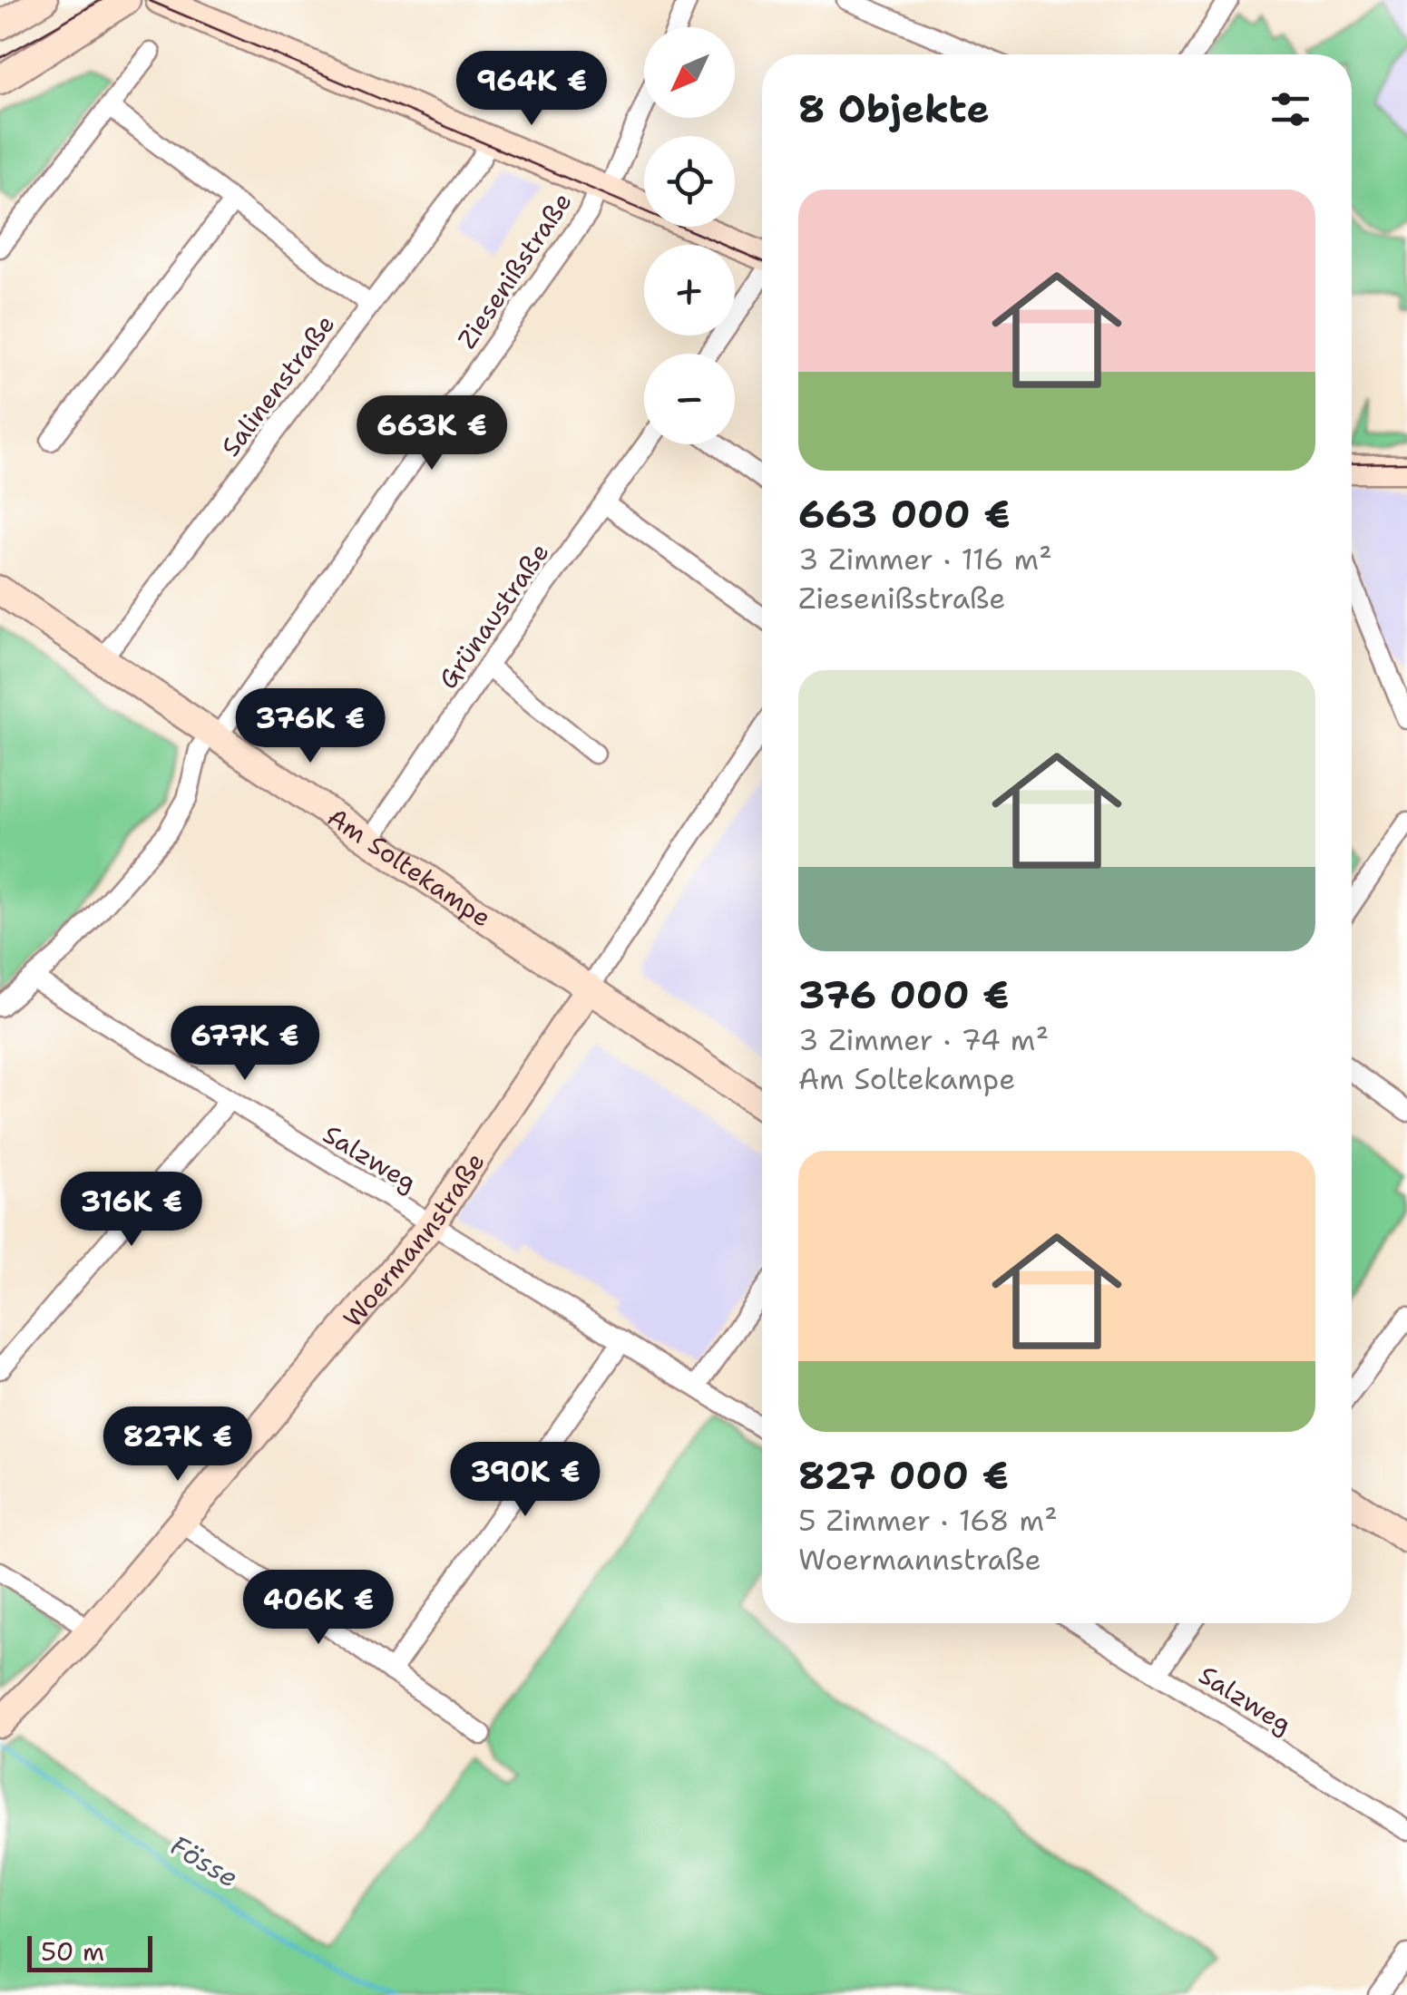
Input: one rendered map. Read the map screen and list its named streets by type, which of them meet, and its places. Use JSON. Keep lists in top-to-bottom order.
{
  "streets": {
    "street": [
      "Ziesenißstraße",
      "Salinenstraße",
      "Grünaustraße",
      "Am Soltekampe",
      "Salzweg",
      "Woermannstraße"
    ]
  },
  "crossings": [
    ["Ziesenißstraße", "Am Soltekampe"],
    ["Ziesenißstraße", "Salzweg"],
    ["Salinenstraße", "Am Soltekampe"],
    ["Grünaustraße", "Am Soltekampe"],
    ["Am Soltekampe", "Woermannstraße"],
    ["Salzweg", "Woermannstraße"]
  ],
  "water": ["Fösse"],
  "scale_bar": "50 m",
  "north": "bottom left",
  "page": {
    "map_buttons": ["+", "−"],
    "price": [
      "964K €",
      "663K €",
      "376K €",
      "677K €",
      "316K €",
      "827K €",
      "390K €",
      "406K €"
    ],
    "heading": "8 Objekte",
    "list": [
      {
        "name": "663 000 €",
        "note": "3 Zimmer · 116 m² · Ziesenißstraße"
      },
      {
        "name": "376 000 €",
        "note": "3 Zimmer · 74 m² · Am Soltekampe"
      },
      {
        "name": "827 000 €",
        "note": "5 Zimmer · 168 m² · Woermannstraße"
      }
    ],
    "scale": "50 m"
  }
}
